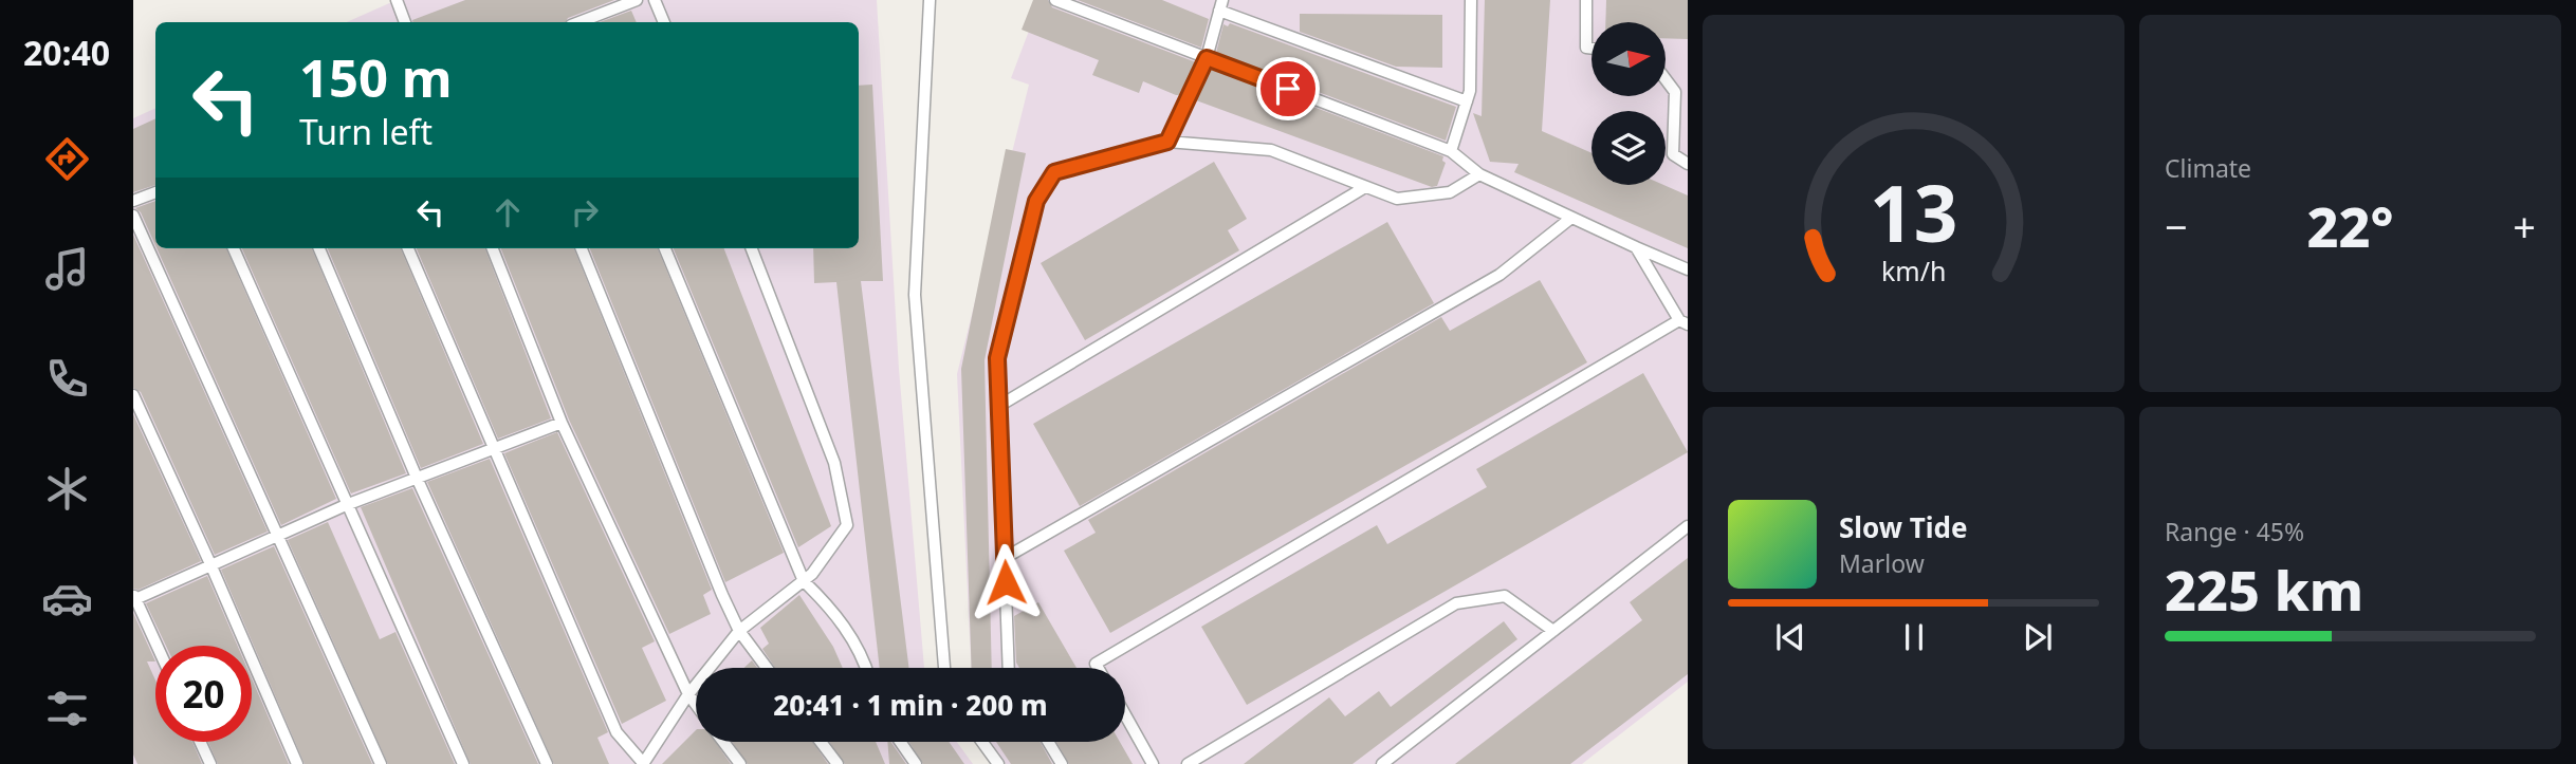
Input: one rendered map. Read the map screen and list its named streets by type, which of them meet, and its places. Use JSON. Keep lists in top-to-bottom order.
{
  "north": "right",
  "page": {
    "tabs": "20:40",
    "tile": [
      "Climate",
      ["Range · 45%", "225 km"]
    ],
    "turn": ["150 m", "Turn left"],
    "heat": ["−", "22°", "+"],
    "song": ["Slow Tide", "Marlow"],
    "limit": "20",
    "trip": "20:41 · 1 min · 200 m",
    "gauge": ["13", "km/h"]
  }
}
